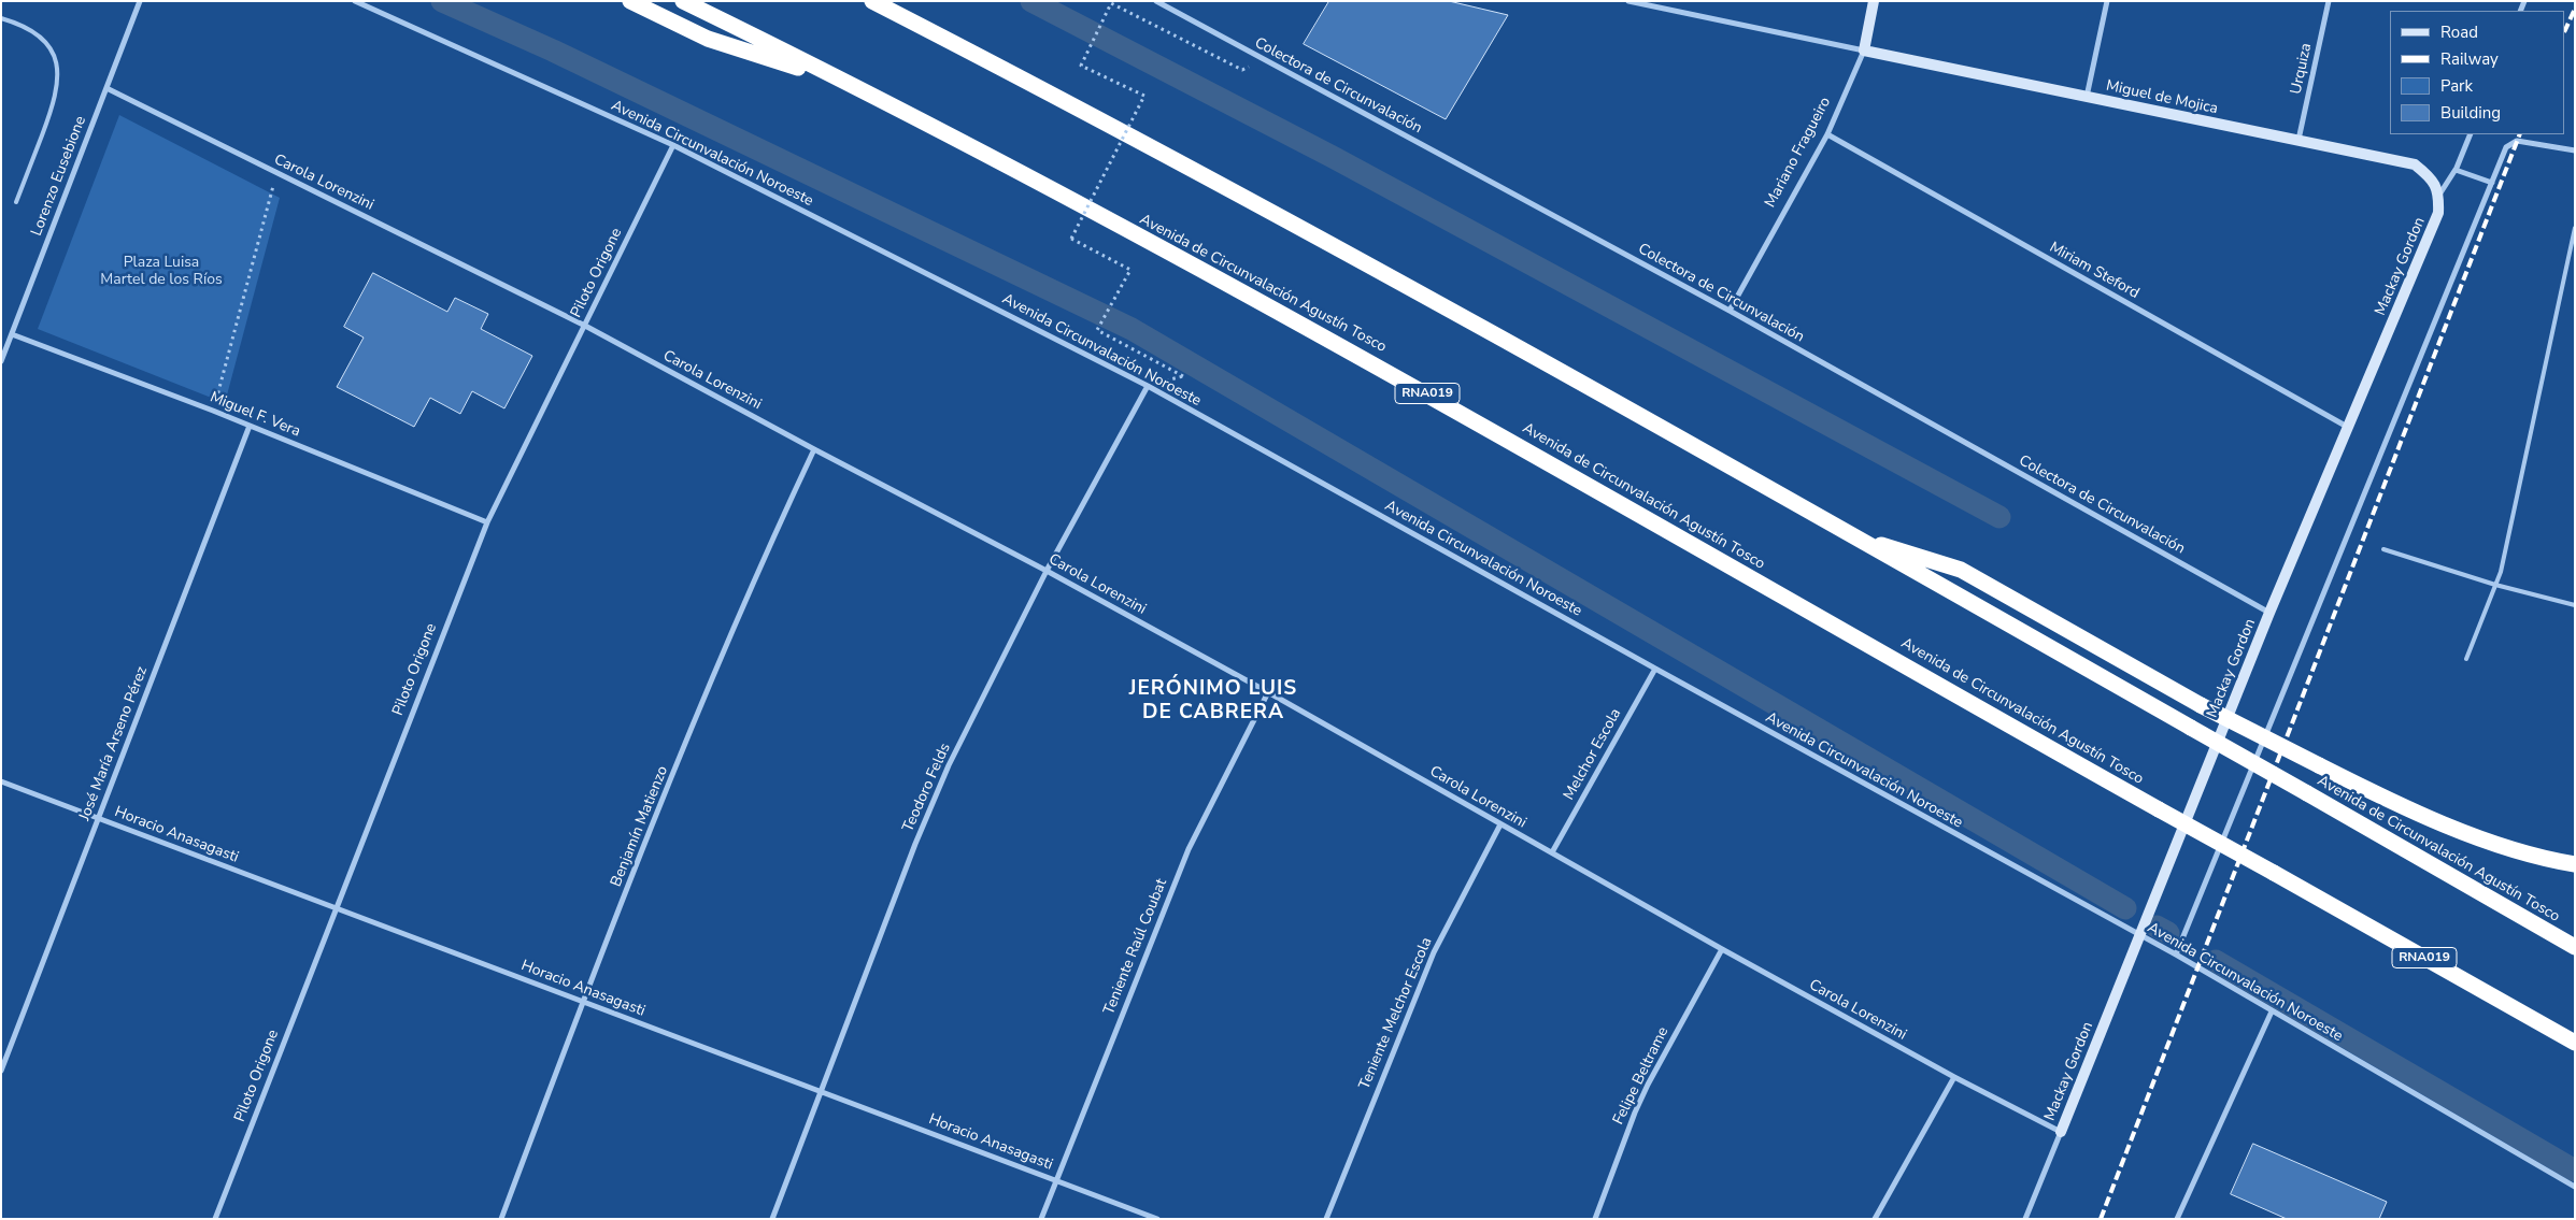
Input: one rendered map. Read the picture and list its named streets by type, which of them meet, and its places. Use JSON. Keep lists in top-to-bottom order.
{
  "streets": {
    "highway": ["Avenida de Circunvalación Agustín Tosco", "RNA019"],
    "main road": ["Miguel de Mojica", "Mariano Fragueiro", "Mackay Gordon"],
    "street": [
      "Urquiza",
      "Colectora de Circunvalación",
      "Avenida Circunvalación Noroeste",
      "Lorenzo Eusebione",
      "Carola Lorenzini",
      "Miriam Steford",
      "Piloto Origone",
      "Miguel F. Vera",
      "José María Arseno Pérez",
      "Melchor Escola",
      "Teodoro Felds",
      "Benjamín Matienzo",
      "Horacio Anasagasti",
      "Teniente Raúl Coubat",
      "Teniente Melchor Escola",
      "Felipe Beltrame"
    ]
  },
  "crossings": [
    ["Urquiza", "Miguel de Mojica"],
    ["Colectora de Circunvalación", "Mariano Fragueiro"],
    ["Colectora de Circunvalación", "Mackay Gordon"],
    ["Miguel de Mojica", "Mariano Fragueiro"],
    ["Miguel de Mojica", "Mackay Gordon"],
    ["Mariano Fragueiro", "Miriam Steford"],
    ["Avenida Circunvalación Noroeste", "Mackay Gordon"],
    ["Avenida Circunvalación Noroeste", "Piloto Origone"],
    ["Avenida Circunvalación Noroeste", "Melchor Escola"],
    ["Avenida Circunvalación Noroeste", "Teodoro Felds"],
    ["Lorenzo Eusebione", "Carola Lorenzini"],
    ["Lorenzo Eusebione", "Miguel F. Vera"],
    ["Carola Lorenzini", "Mackay Gordon"],
    ["Carola Lorenzini", "Piloto Origone"],
    ["Carola Lorenzini", "Melchor Escola"],
    ["Carola Lorenzini", "Teodoro Felds"],
    ["Carola Lorenzini", "Benjamín Matienzo"],
    ["Carola Lorenzini", "Teniente Raúl Coubat"],
    ["Carola Lorenzini", "Teniente Melchor Escola"],
    ["Carola Lorenzini", "Felipe Beltrame"],
    ["Mackay Gordon", "Miriam Steford"],
    ["Piloto Origone", "Miguel F. Vera"],
    ["Piloto Origone", "Horacio Anasagasti"],
    ["Miguel F. Vera", "José María Arseno Pérez"],
    ["José María Arseno Pérez", "Horacio Anasagasti"],
    ["Teodoro Felds", "Horacio Anasagasti"],
    ["Benjamín Matienzo", "Horacio Anasagasti"],
    ["Horacio Anasagasti", "Teniente Raúl Coubat"]
  ],
  "districts": ["JERÓNIMO LUIS DE CABRERA"],
  "parks": ["Plaza Luisa Martel de los Ríos"],
  "legend": [
    "Road",
    "Railway",
    "Park",
    "Building"
  ]
}
